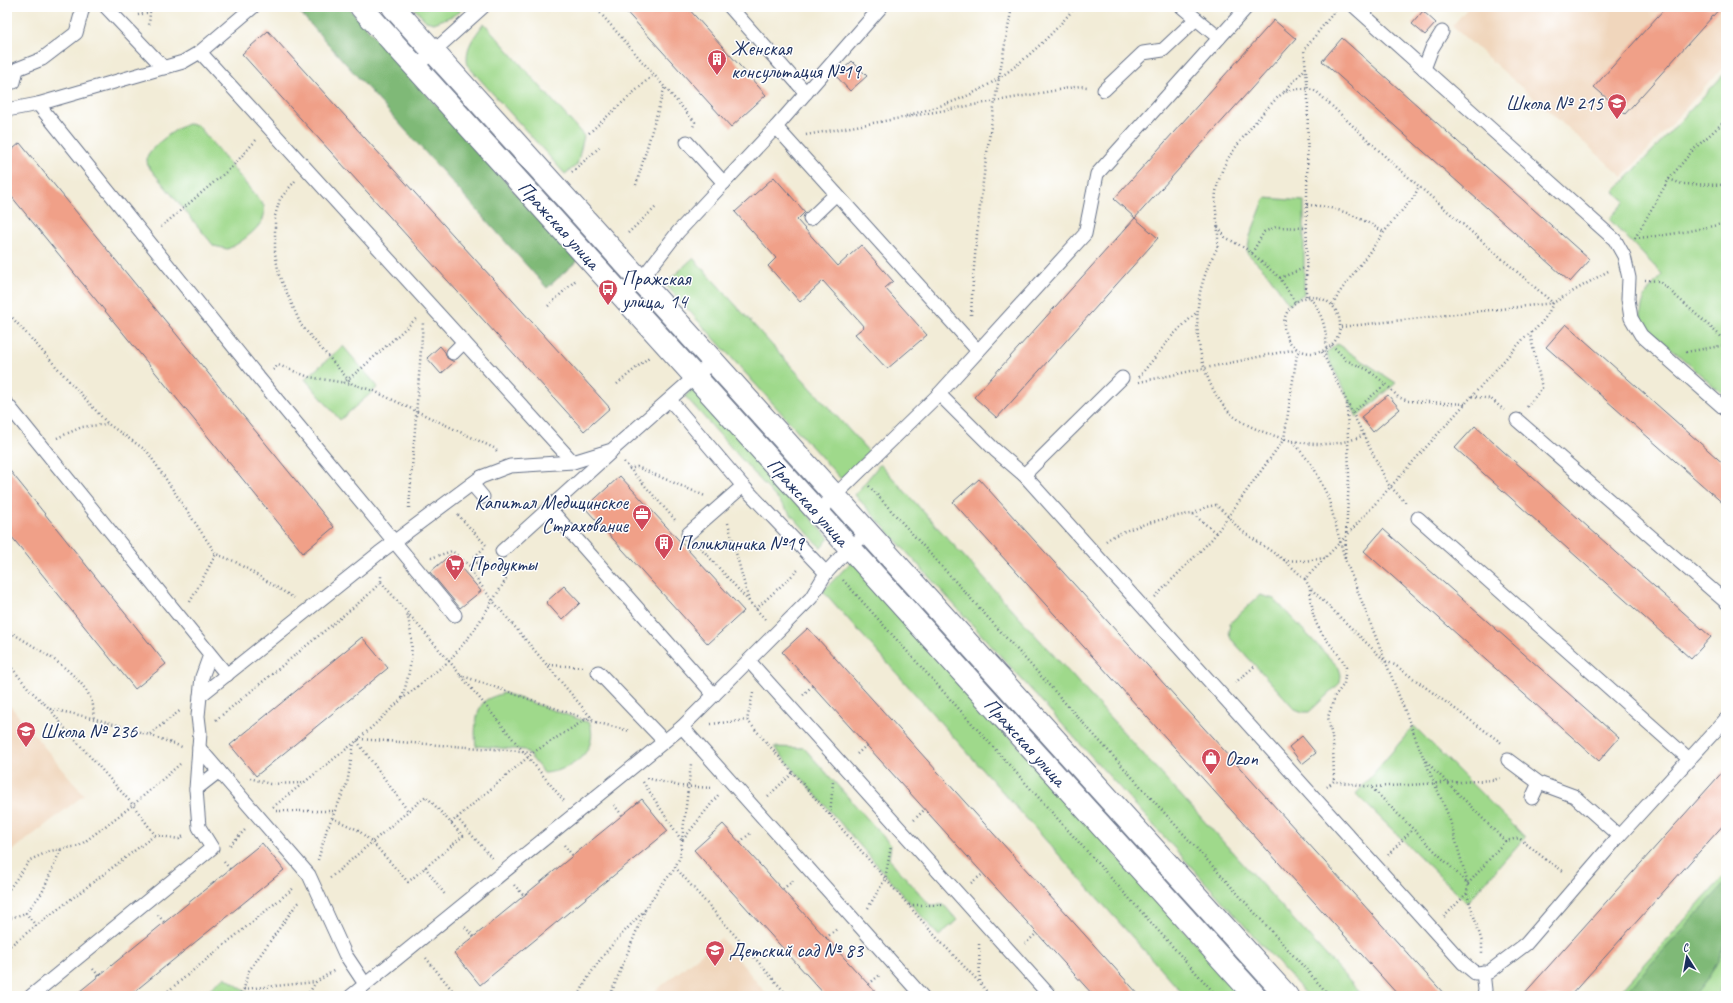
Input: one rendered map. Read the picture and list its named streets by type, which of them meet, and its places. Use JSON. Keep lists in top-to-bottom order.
{
  "streets": {
    "street": ["Пражская улица"]
  },
  "places": {
    "building": ["Женская консультация №19", "Поликлиника №19"],
    "school or university": ["Школа № 215", "Школа № 236", "Детский сад № 83"],
    "bus stop": ["Пражская улица, 14"],
    "office": ["Капитал Медицинское Страхование"],
    "supermarket": ["Продукты"],
    "shop": ["Ozon"]
  },
  "north": "top"
}
